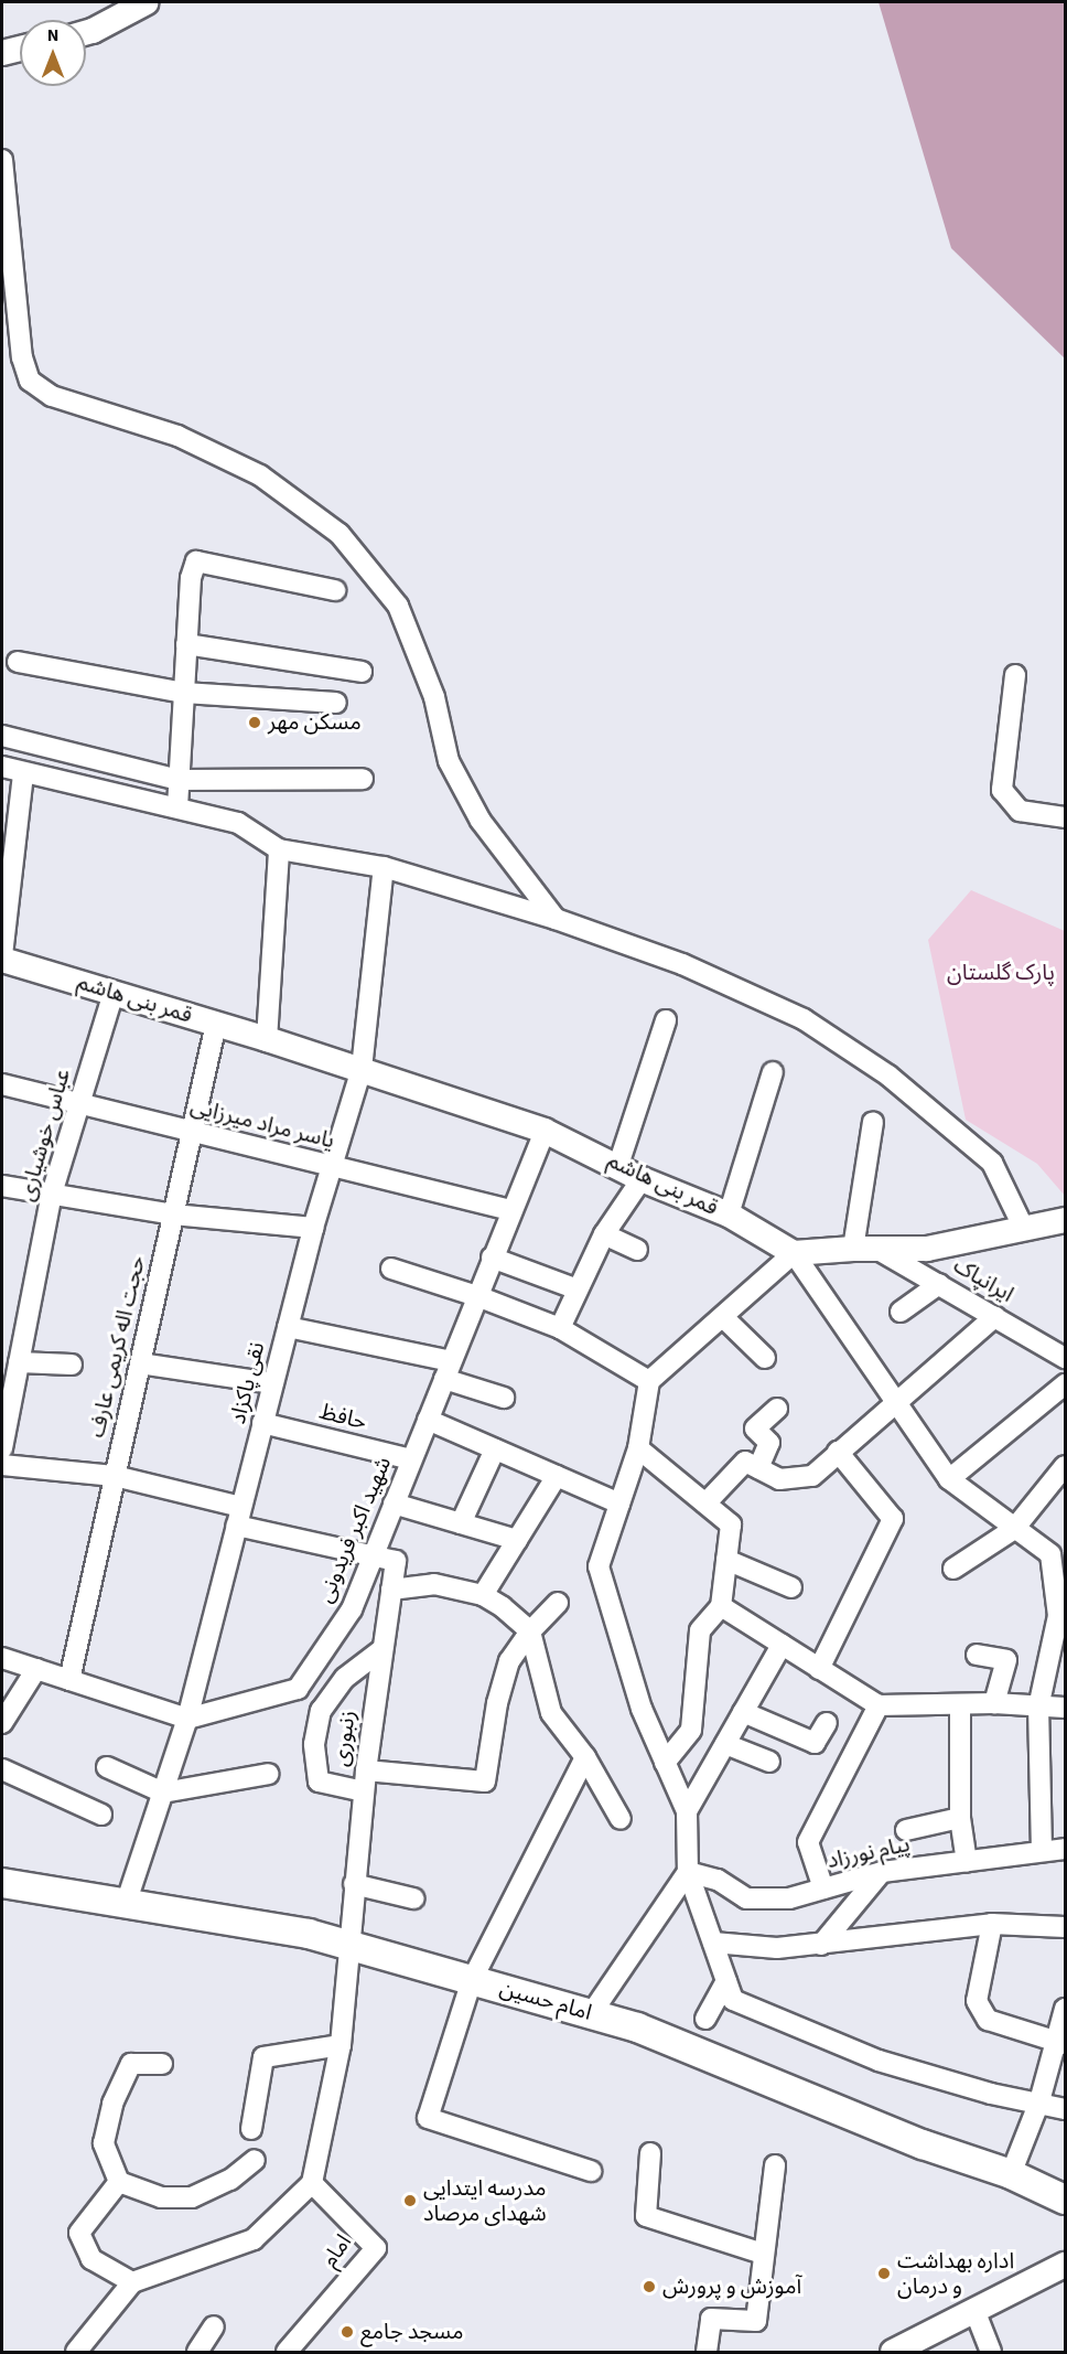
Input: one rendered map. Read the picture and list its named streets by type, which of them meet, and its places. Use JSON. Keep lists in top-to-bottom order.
{
  "streets": {
    "main road": ["امام حسین"],
    "street": [
      "قمر بنی هاشم",
      "یاسر مراد میرزایی",
      "عباس خوشیاری",
      "ایرانپاک",
      "حجت اله کریمی عارف",
      "نقی پاکزاد",
      "حافظ",
      "شهید اکبر فریدونی",
      "زنبوری",
      "پیام نورزاد",
      "امام"
    ]
  },
  "crossings": [
    ["قمر بنی هاشم", "عباس خوشیاری"],
    ["قمر بنی هاشم", "حجت اله کریمی عارف"],
    ["قمر بنی هاشم", "نقی پاکزاد"],
    ["قمر بنی هاشم", "شهید اکبر فریدونی"],
    ["یاسر مراد میرزایی", "عباس خوشیاری"],
    ["یاسر مراد میرزایی", "حجت اله کریمی عارف"],
    ["یاسر مراد میرزایی", "نقی پاکزاد"],
    ["یاسر مراد میرزایی", "شهید اکبر فریدونی"],
    ["نقی پاکزاد", "حافظ"],
    ["نقی پاکزاد", "شهید اکبر فریدونی"],
    ["نقی پاکزاد", "امام حسین"],
    ["حافظ", "شهید اکبر فریدونی"],
    ["شهید اکبر فریدونی", "زنبوری"],
    ["زنبوری", "امام حسین"],
    ["زنبوری", "امام"]
  ],
  "parks": ["پارک گلستان"],
  "places": [
    "مسکن مهر",
    "مدرسه ایتدایی شهدای مرصاد",
    "اداره بهداشت و درمان",
    "آموزش و پرورش",
    "مسجد جامع"
  ],
  "north": "top"
}
